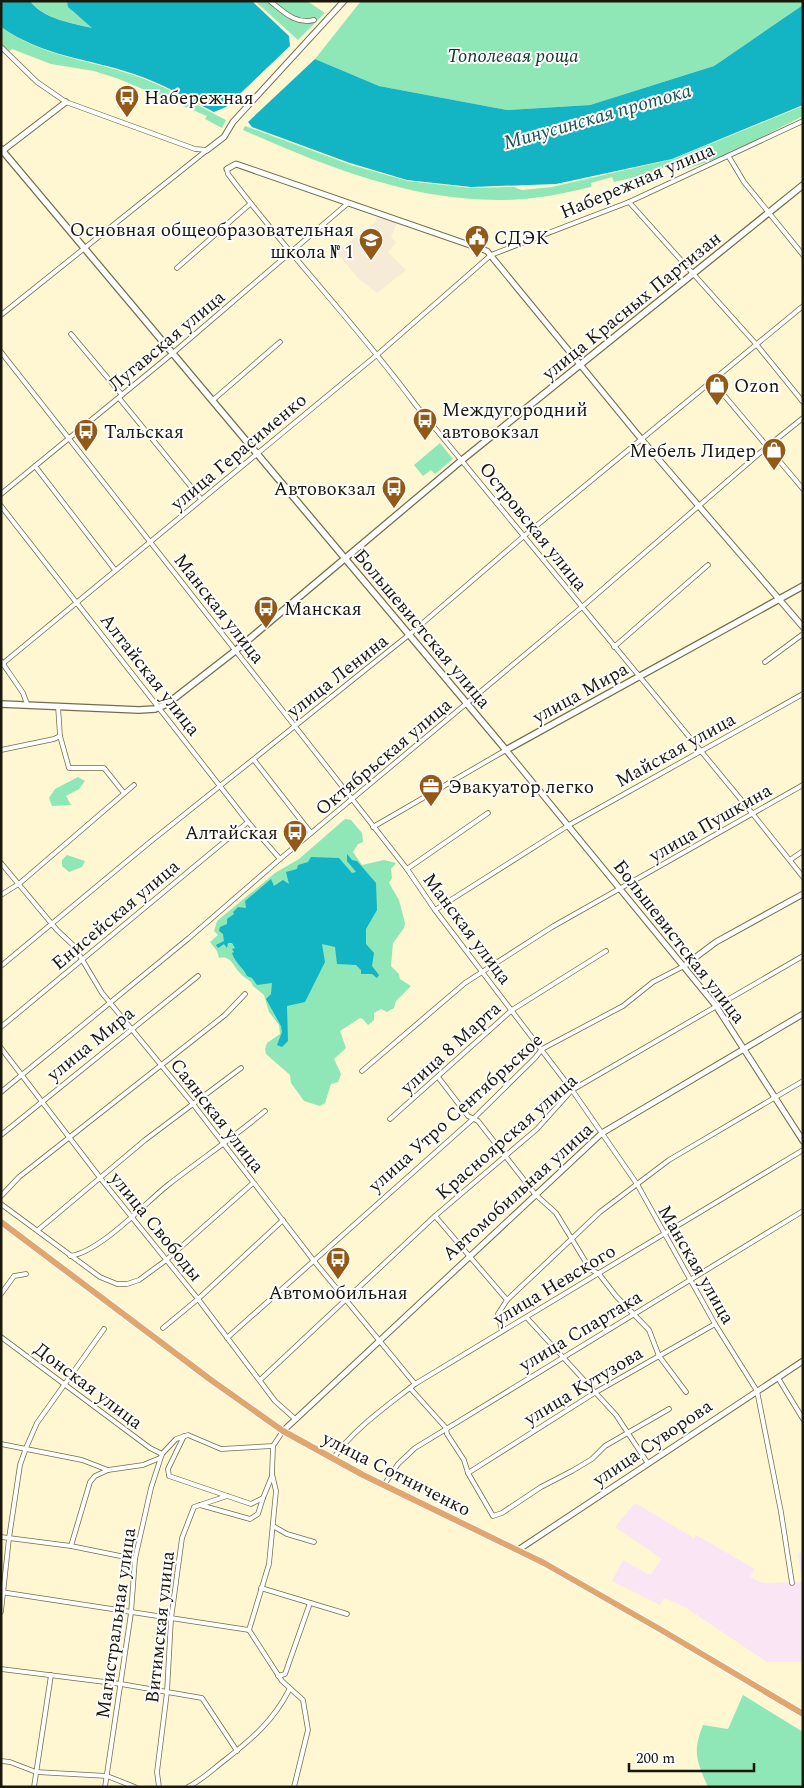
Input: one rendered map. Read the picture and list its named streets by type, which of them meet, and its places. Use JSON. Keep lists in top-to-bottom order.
{
  "streets": {
    "main road": [
      "улица Красных Партизан",
      "Большевистская улица",
      "улица Мира",
      "улица Сотниченко"
    ],
    "street": [
      "Набережная улица",
      "Лугавская улица",
      "улица Герасименко",
      "Островская улица",
      "Манская улица",
      "Алтайская улица",
      "улица Ленина",
      "Майская улица",
      "Октябрьская улица",
      "улица Пушкина",
      "Енисейская улица",
      "улица 8 Марта",
      "улица Утро Сентябрьское",
      "Саянская улица",
      "Красноярская улица",
      "Автомобильная улица",
      "улица Свободы",
      "улица Невского",
      "улица Спартака",
      "Донская улица",
      "улица Кутузова",
      "улица Суворова",
      "Магистральная улица",
      "Витимская улица"
    ]
  },
  "crossings": [
    ["Набережная улица", "улица Герасименко"],
    ["улица Красных Партизан", "Островская улица"],
    ["улица Красных Партизан", "Манская улица"],
    ["улица Красных Партизан", "Большевистская улица"],
    ["улица Красных Партизан", "Алтайская улица"],
    ["Лугавская улица", "Островская улица"],
    ["Лугавская улица", "Манская улица"],
    ["Лугавская улица", "Большевистская улица"],
    ["улица Герасименко", "Островская улица"],
    ["улица Герасименко", "Манская улица"],
    ["улица Герасименко", "Большевистская улица"],
    ["улица Герасименко", "Алтайская улица"],
    ["Островская улица", "улица Ленина"],
    ["Островская улица", "улица Мира"],
    ["Островская улица", "Майская улица"],
    ["Островская улица", "Октябрьская улица"],
    ["Островская улица", "улица Пушкина"],
    ["Манская улица", "улица Ленина"],
    ["Манская улица", "улица Мира"],
    ["Манская улица", "Майская улица"],
    ["Манская улица", "Октябрьская улица"],
    ["Манская улица", "улица Пушкина"],
    ["Манская улица", "улица 8 Марта"],
    ["Манская улица", "улица Утро Сентябрьское"],
    ["Манская улица", "Красноярская улица"],
    ["Манская улица", "Автомобильная улица"],
    ["Манская улица", "улица Невского"],
    ["Манская улица", "улица Спартака"],
    ["Манская улица", "улица Кутузова"],
    ["Манская улица", "улица Суворова"],
    ["Большевистская улица", "улица Ленина"],
    ["Большевистская улица", "улица Мира"],
    ["Большевистская улица", "Майская улица"],
    ["Большевистская улица", "Октябрьская улица"],
    ["Большевистская улица", "улица Пушкина"],
    ["Большевистская улица", "улица Утро Сентябрьское"],
    ["Большевистская улица", "Красноярская улица"],
    ["Большевистская улица", "Автомобильная улица"],
    ["Алтайская улица", "улица Ленина"],
    ["Алтайская улица", "Октябрьская улица"],
    ["Алтайская улица", "Енисейская улица"],
    ["улица Ленина", "Саянская улица"],
    ["улица Мира", "Саянская улица"],
    ["улица Мира", "улица Свободы"],
    ["Октябрьская улица", "Саянская улица"],
    ["Октябрьская улица", "улица Свободы"],
    ["Енисейская улица", "Саянская улица"],
    ["улица Утро Сентябрьское", "Саянская улица"],
    ["улица Утро Сентябрьское", "улица Свободы"],
    ["Саянская улица", "Красноярская улица"],
    ["Саянская улица", "Автомобильная улица"],
    ["Саянская улица", "улица Невского"],
    ["Красноярская улица", "улица Свободы"],
    ["Автомобильная улица", "улица Свободы"],
    ["Автомобильная улица", "улица Сотниченко"],
    ["улица Невского", "улица Сотниченко"],
    ["улица Спартака", "улица Сотниченко"],
    ["Донская улица", "Магистральная улица"],
    ["улица Суворова", "улица Сотниченко"]
  ],
  "water": ["Минусинская протока"],
  "parks": ["Тополевая роща"],
  "places": {
    "bus stop": [
      "Набережная",
      "Междугородний автовокзал",
      "Тальская",
      "Автовокзал",
      "Манская",
      "Алтайская",
      "Автомобильная"
    ],
    "public building": ["СДЭК"],
    "school or university": ["Основная общеобразовательная школа № 1"],
    "shop": ["Ozon", "Мебель Лидер"],
    "office": ["Эвакуатор легко"]
  },
  "scale_bar": "200 m"
}
